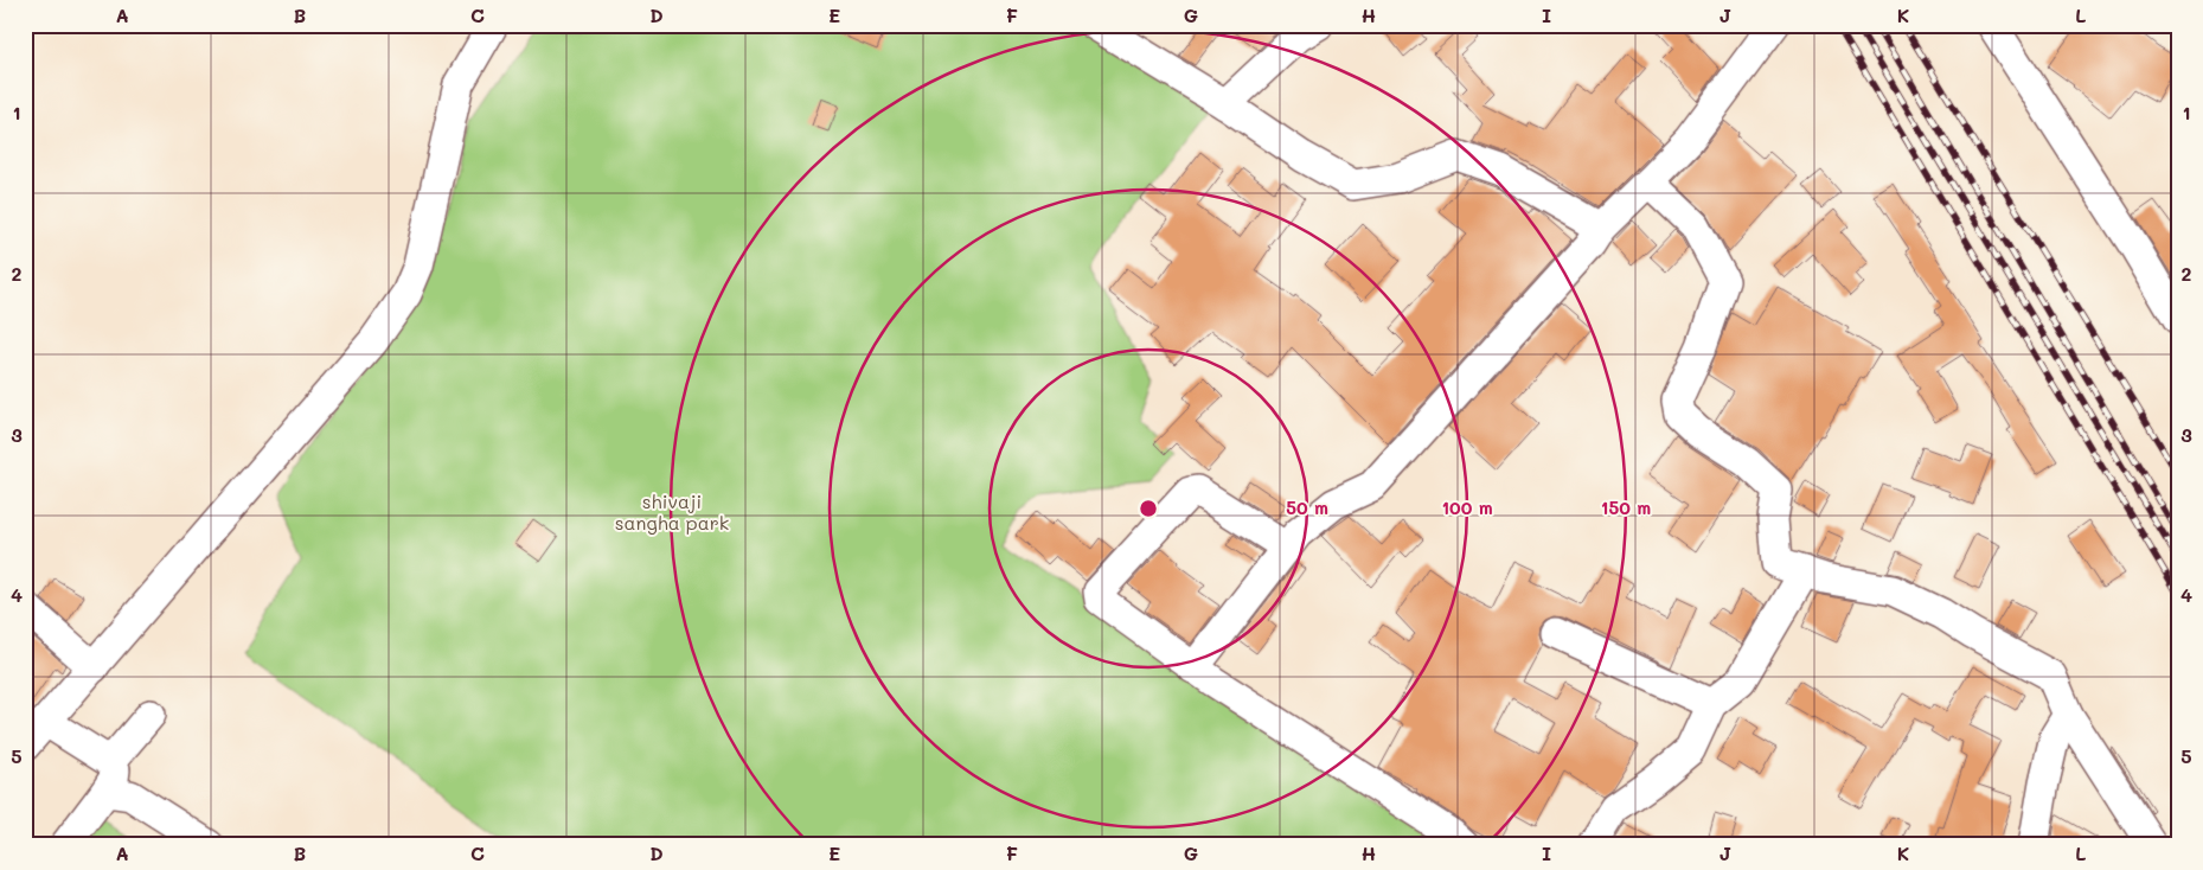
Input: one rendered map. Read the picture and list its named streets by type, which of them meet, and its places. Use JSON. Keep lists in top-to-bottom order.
{
  "parks": ["shivaji sangha park"],
  "grid": {
    "columns": [
      "A",
      "B",
      "C",
      "D",
      "E",
      "F",
      "G",
      "H",
      "I",
      "J",
      "K",
      "L"
    ],
    "rows": [
      "1",
      "2",
      "3",
      "4",
      "5"
    ]
  },
  "rings": ["50 m", "100 m", "150 m"]
}
